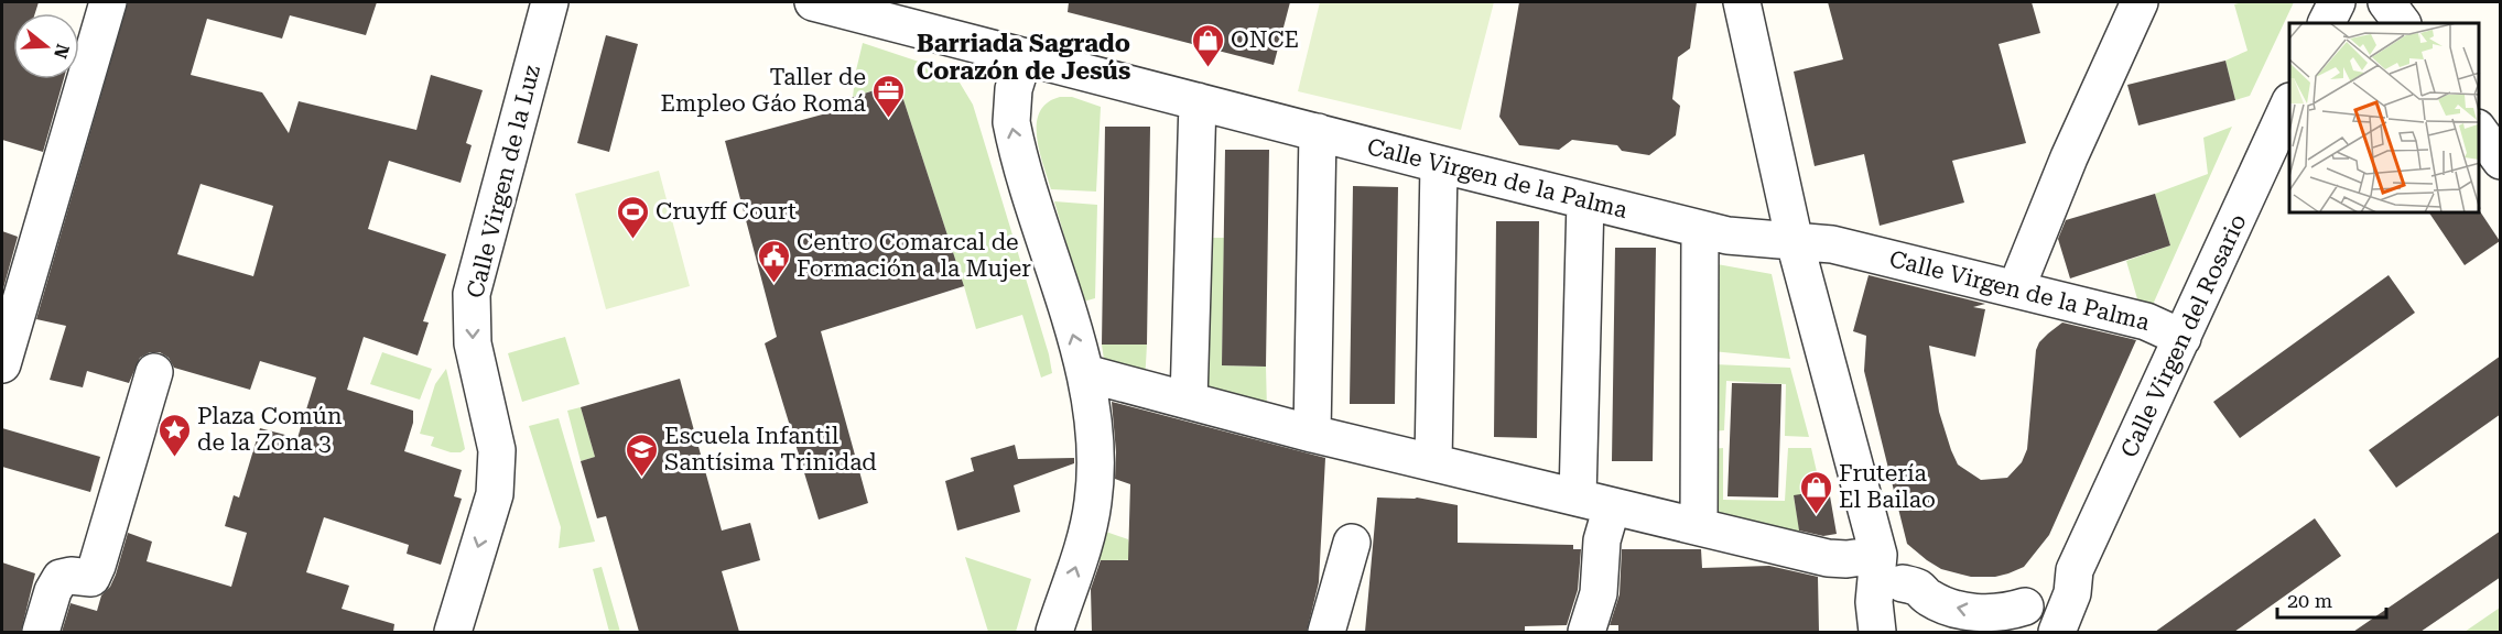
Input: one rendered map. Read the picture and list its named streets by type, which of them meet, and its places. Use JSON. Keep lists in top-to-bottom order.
{
  "streets": {
    "street": ["Calle Virgen de la Palma", "Calle Virgen de la Luz", "Calle Virgen del Rosario"]
  },
  "crossings": [
    ["Calle Virgen de la Palma", "Calle Virgen del Rosario"]
  ],
  "one_way": ["Calle Virgen de la Luz"],
  "districts": ["Barriada Sagrado Corazón de Jesús"],
  "places": {
    "shop": ["ONCE", "Frutería El Bailao"],
    "office": ["Taller de Empleo Gáo Romá"],
    "sports": ["Cruyff Court"],
    "public building": ["Centro Comarcal de Formación a la Mujer"],
    "place": ["Plaza Común de la Zona 3"],
    "school or university": ["Escuela Infantil Santísima Trinidad"]
  },
  "scale_bar": "20 m",
  "north": "right"
}
